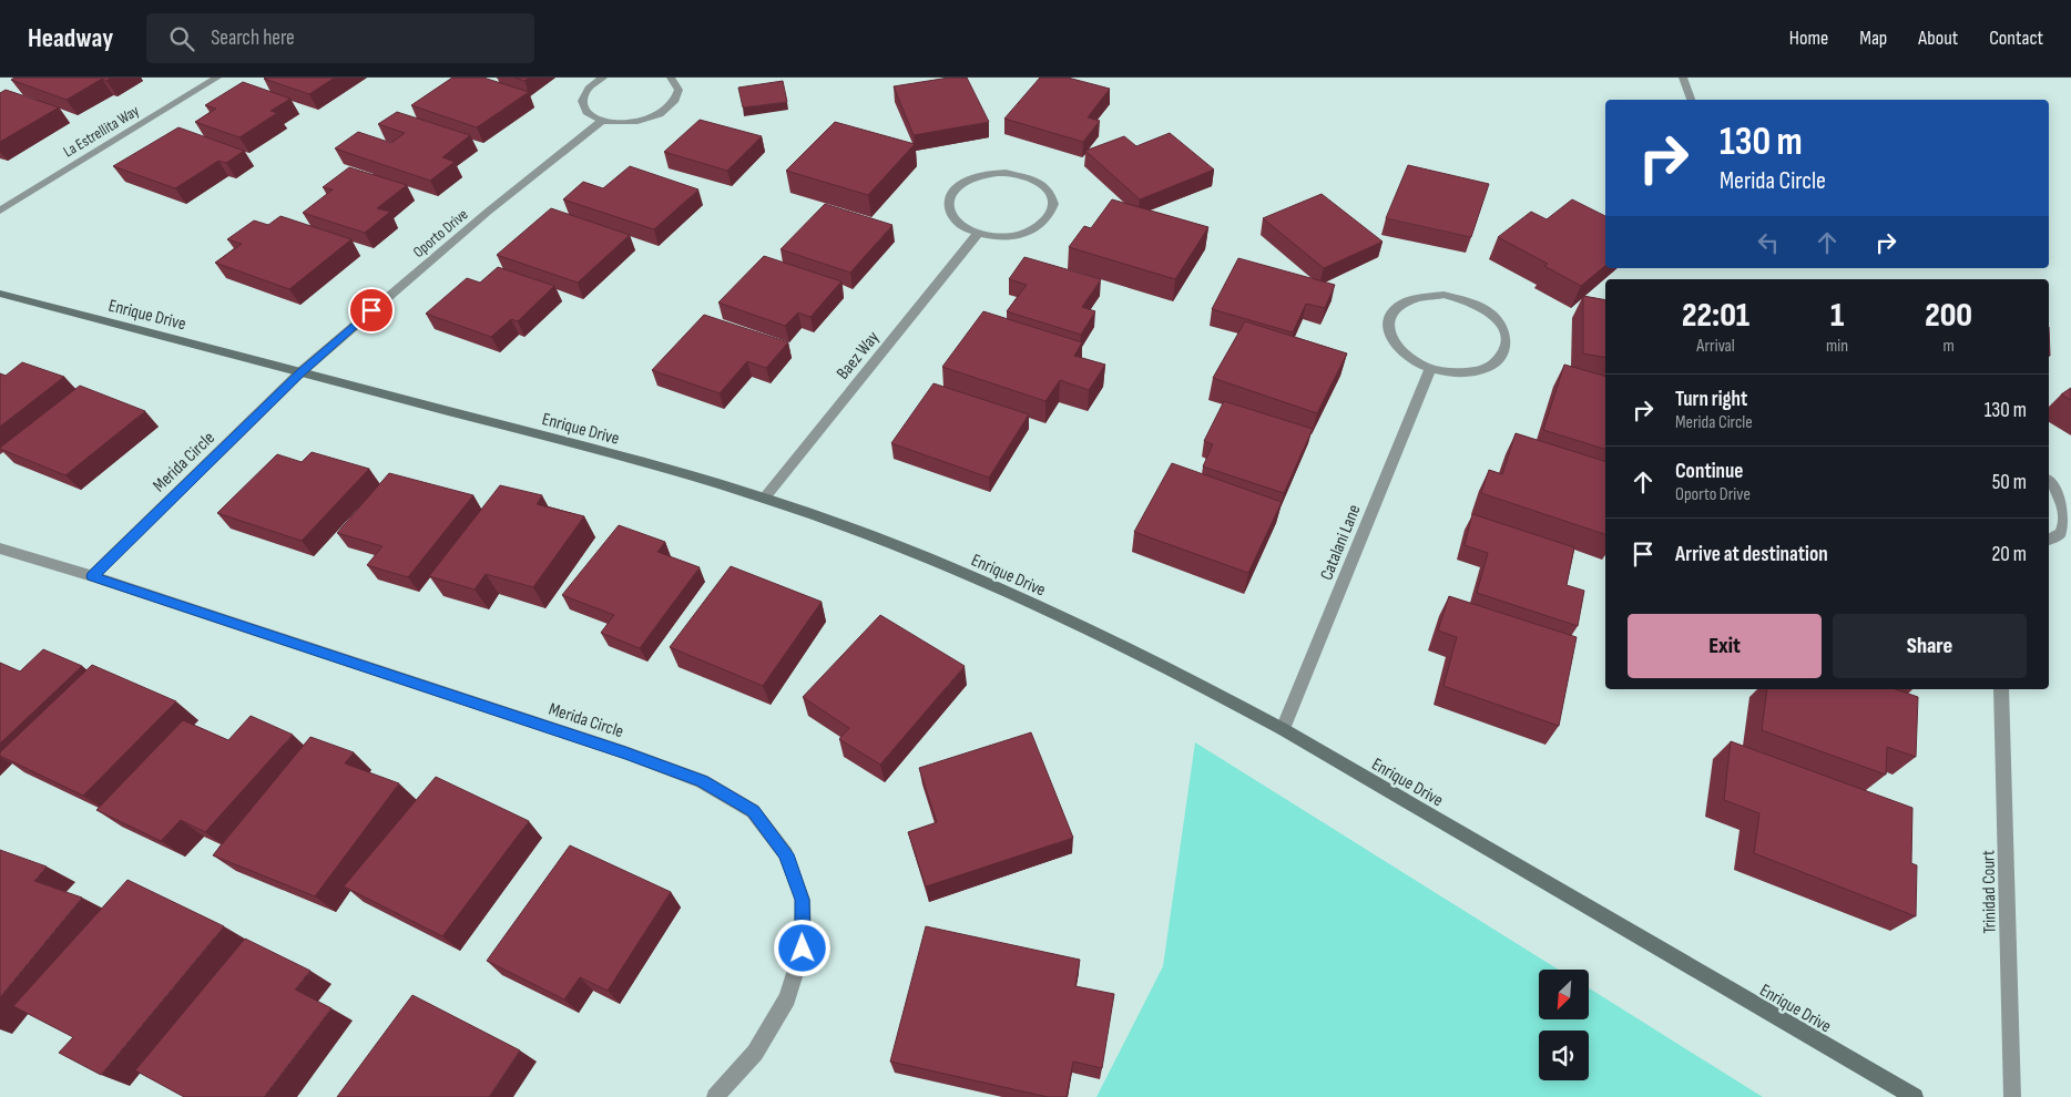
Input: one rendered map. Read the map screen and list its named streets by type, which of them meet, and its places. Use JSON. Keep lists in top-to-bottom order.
{
  "streets": {
    "street": [
      "La Estrellita Way",
      "Oporto Drive",
      "Enrique Drive",
      "Baez Way",
      "Merida Circle",
      "Catalani Lane",
      "Trinidad Court"
    ]
  },
  "crossings": [
    ["Oporto Drive", "Enrique Drive"],
    ["Oporto Drive", "Merida Circle"],
    ["Enrique Drive", "Baez Way"],
    ["Enrique Drive", "Merida Circle"],
    ["Enrique Drive", "Catalani Lane"]
  ],
  "north": "bottom left",
  "page": {
    "header": "Headway",
    "search": "Search here",
    "nav": [
      "Home",
      "Map",
      "About",
      "Contact"
    ],
    "turn": ["130 m", "Merida Circle"],
    "eta": [
      "22:01",
      "Arrival",
      "1",
      "min",
      "200",
      "m"
    ],
    "list": [
      {
        "name": "Turn right",
        "note": "Merida Circle",
        "value": "130 m"
      },
      {
        "name": "Continue",
        "note": "Oporto Drive",
        "value": "50 m"
      },
      {
        "name": "Arrive at destination",
        "value": "20 m"
      }
    ],
    "buttons": ["Exit", "Share"]
  }
}
